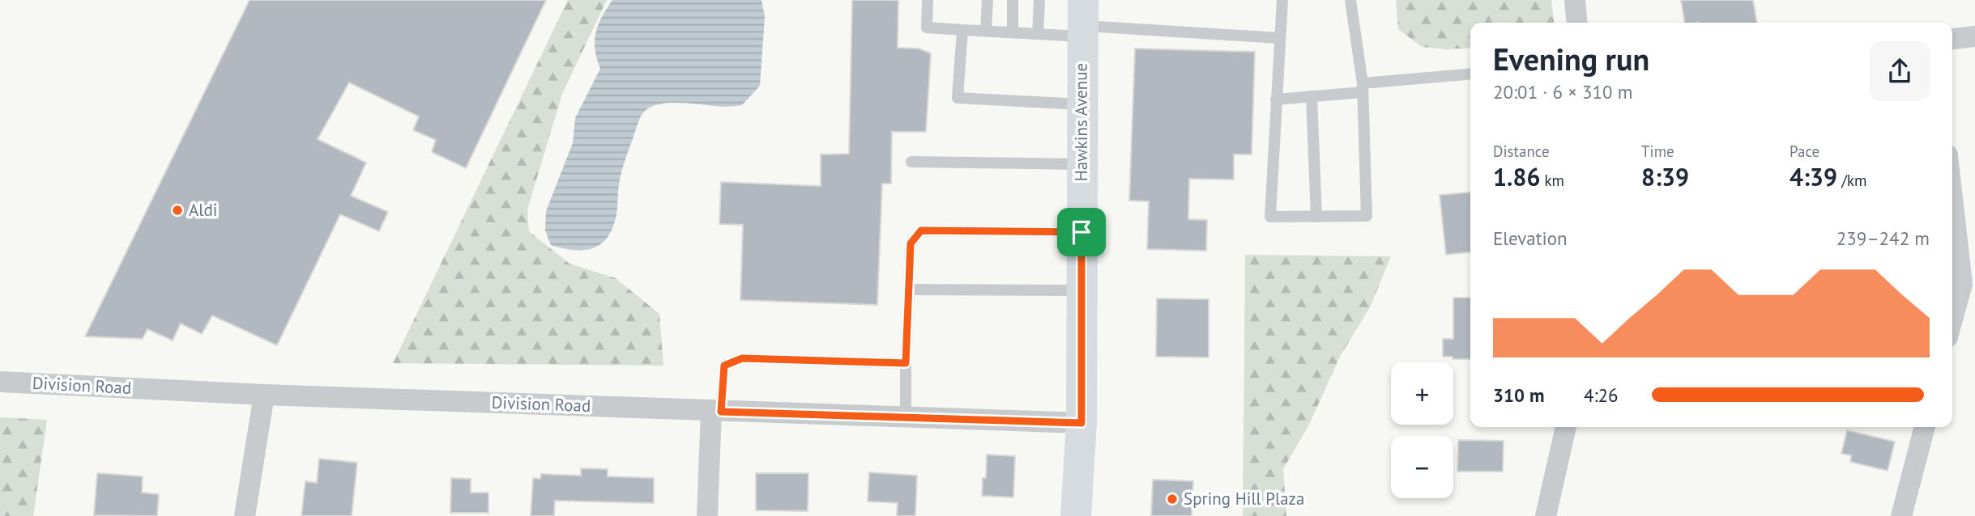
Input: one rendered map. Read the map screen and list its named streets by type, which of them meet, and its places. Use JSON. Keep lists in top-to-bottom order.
{
  "streets": {
    "street": ["Hawkins Avenue", "Division Road"]
  },
  "crossings": [
    ["Hawkins Avenue", "Division Road"]
  ],
  "places": ["Aldi", "Spring Hill Plaza"],
  "page": {
    "heading": ["Evening run", "20:01 · 6 × 310 m"],
    "stats": [
      ["Distance", "1.86 km"],
      ["Time", "8:39"],
      ["Pace", "4:39 /km"]
    ],
    "chart": ["Elevation", "239–242 m"],
    "map_buttons": ["+", "−"],
    "list": [
      {
        "name": "310 m",
        "note": "4:26"
      }
    ]
  }
}
